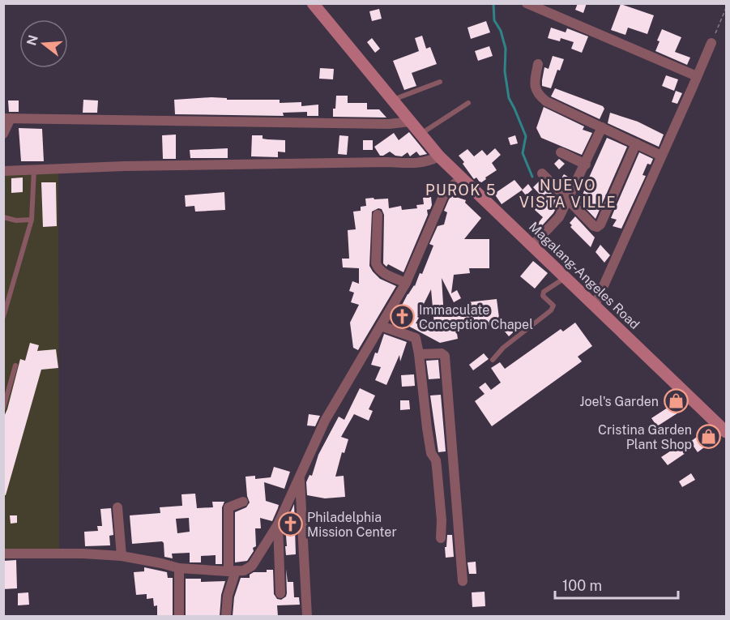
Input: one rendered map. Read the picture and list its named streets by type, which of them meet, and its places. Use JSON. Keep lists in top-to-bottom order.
{
  "streets": {
    "main road": ["Magalang-Angeles Road"]
  },
  "districts": ["NUEVO VISTA VILLE", "PUROK 5"],
  "places": {
    "church": ["Immaculate Conception Chapel", "Philadelphia Mission Center"],
    "shop": ["Joel's Garden", "Cristina Garden Plant Shop"]
  },
  "scale_bar": "100 m",
  "north": "left"
}
